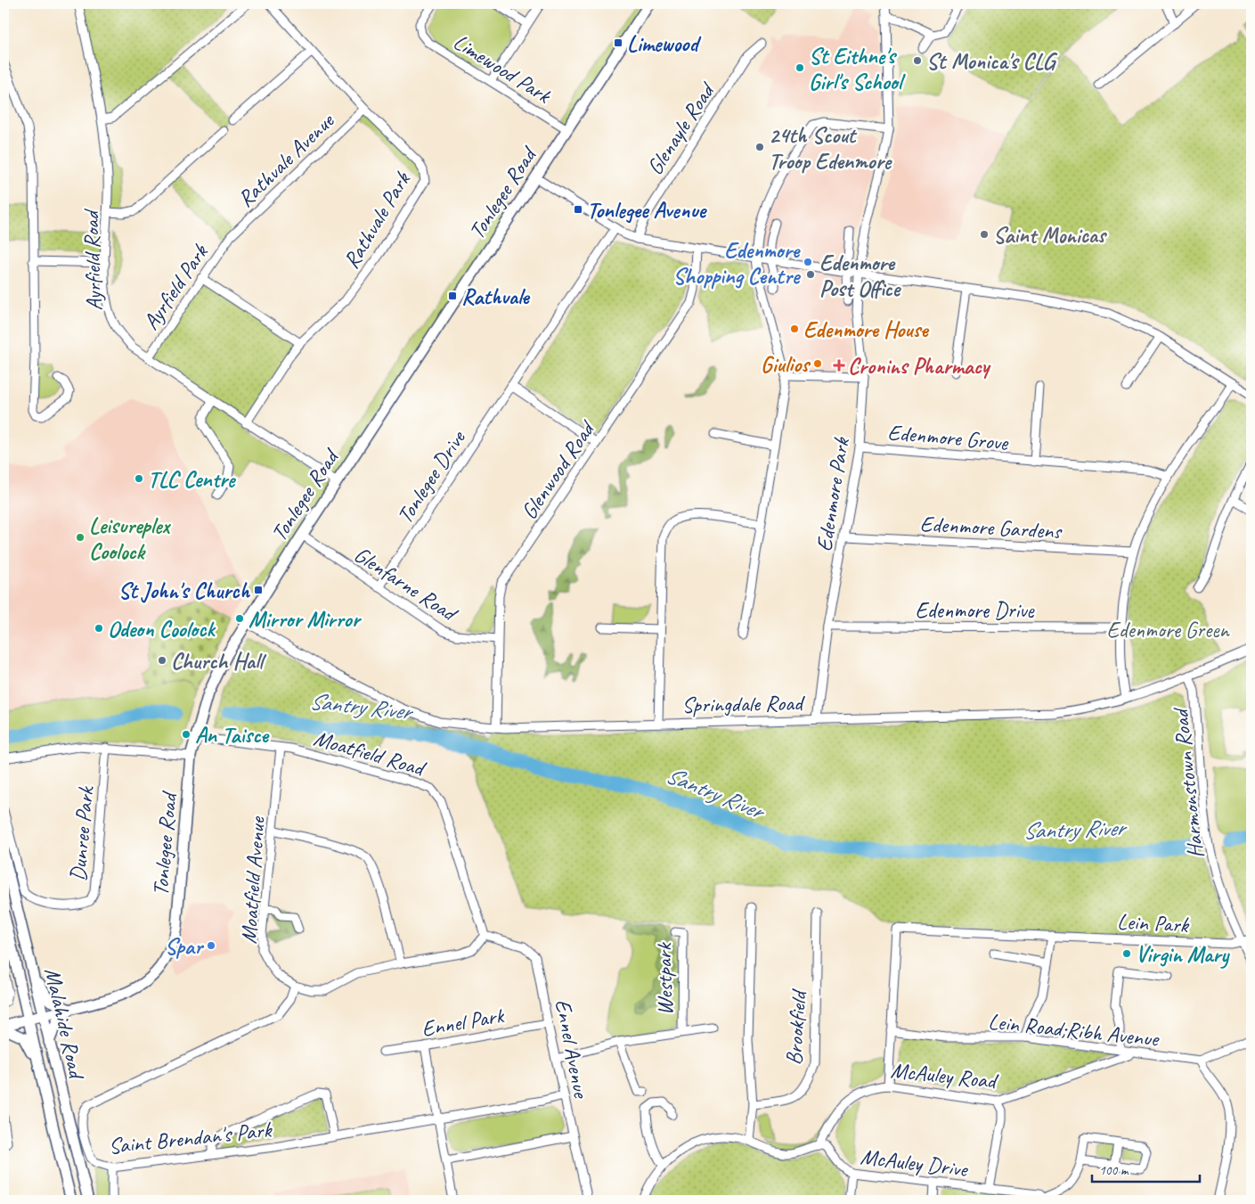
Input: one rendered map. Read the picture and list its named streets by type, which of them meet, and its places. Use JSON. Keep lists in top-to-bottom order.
{
  "streets": {
    "main road": ["Tonlegee Road", "Malahide Road"],
    "street": [
      "Limewood Park",
      "Glenayle Road",
      "Rathvale Avenue",
      "Rathvale Park",
      "Ayrfield Road",
      "Ayrfield Park",
      "Edenmore Grove",
      "Glenwood Road",
      "Tonlegee Drive",
      "Edenmore Park",
      "Edenmore Gardens",
      "Glenfarne Road",
      "Edenmore Drive",
      "Springdale Road",
      "Moatfield Road",
      "Harmonstown Road",
      "Dunree Park",
      "Moatfield Avenue",
      "Lein Park",
      "Westpark",
      "Ennel Park",
      "Brookfield",
      "Lein Road;Ribh Avenue",
      "Ennel Avenue",
      "McAuley Road",
      "Saint Brendan's Park",
      "McAuley Drive"
    ]
  },
  "crossings": [
    ["Limewood Park", "Tonlegee Road"],
    ["Rathvale Avenue", "Rathvale Park"],
    ["Rathvale Avenue", "Ayrfield Park"],
    ["Tonlegee Road", "Ayrfield Road"],
    ["Tonlegee Road", "Glenfarne Road"],
    ["Tonlegee Road", "Springdale Road"],
    ["Tonlegee Road", "Moatfield Road"],
    ["Tonlegee Road", "Malahide Road"],
    ["Rathvale Park", "Ayrfield Road"],
    ["Ayrfield Road", "Ayrfield Park"],
    ["Edenmore Grove", "Edenmore Park"],
    ["Glenwood Road", "Glenfarne Road"],
    ["Glenwood Road", "Springdale Road"],
    ["Tonlegee Drive", "Glenfarne Road"],
    ["Edenmore Park", "Edenmore Gardens"],
    ["Edenmore Park", "Edenmore Drive"],
    ["Edenmore Park", "Springdale Road"],
    ["Springdale Road", "Harmonstown Road"],
    ["Moatfield Road", "Moatfield Avenue"],
    ["Moatfield Road", "Ennel Avenue"],
    ["Harmonstown Road", "Lein Park"],
    ["Moatfield Avenue", "Ennel Avenue"],
    ["Moatfield Avenue", "Saint Brendan's Park"],
    ["Lein Park", "Lein Road;Ribh Avenue"],
    ["Westpark", "Ennel Avenue"],
    ["Ennel Park", "Ennel Avenue"],
    ["Lein Road;Ribh Avenue", "McAuley Road"],
    ["Ennel Avenue", "Saint Brendan's Park"],
    ["McAuley Road", "McAuley Drive"]
  ],
  "water": ["Santry River"],
  "parks": ["Edenmore Green"],
  "places": {
    "transit": [
      "Limewood",
      "Tonlegee Avenue",
      "Rathvale",
      "St John's Church"
    ],
    "other": [
      "St Monica's CLG",
      "St Eithne's Girl's School",
      "24th Scout Troop Edenmore",
      "Saint Monicas",
      "Edenmore Shopping Centre",
      "Edenmore Post Office",
      "Edenmore House",
      "Giulios",
      "TLC Centre",
      "Leisureplex Coolock",
      "Mirror Mirror",
      "Odeon Coolock",
      "Church Hall",
      "An Taisce",
      "Spar",
      "Virgin Mary"
    ],
    "health": ["Cronins Pharmacy"]
  },
  "scale_bar": "100 m"
}
